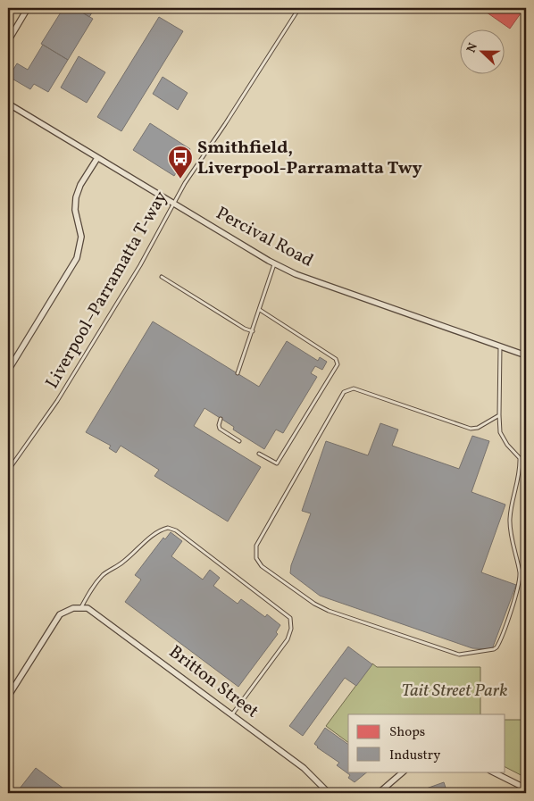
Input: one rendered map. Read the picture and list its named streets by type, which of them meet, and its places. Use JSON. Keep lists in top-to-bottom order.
{
  "streets": {
    "street": ["Percival Road", "Britton Street"],
    "lane": ["Liverpool–Parramatta T-way"]
  },
  "crossings": [
    ["Percival Road", "Liverpool–Parramatta T-way"]
  ],
  "parks": ["Tait Street Park"],
  "places": {
    "bus stop": ["Smithfield, Liverpool-Parramatta Twy"]
  },
  "legend": ["Shops", "Industry"],
  "north": "left"
}
